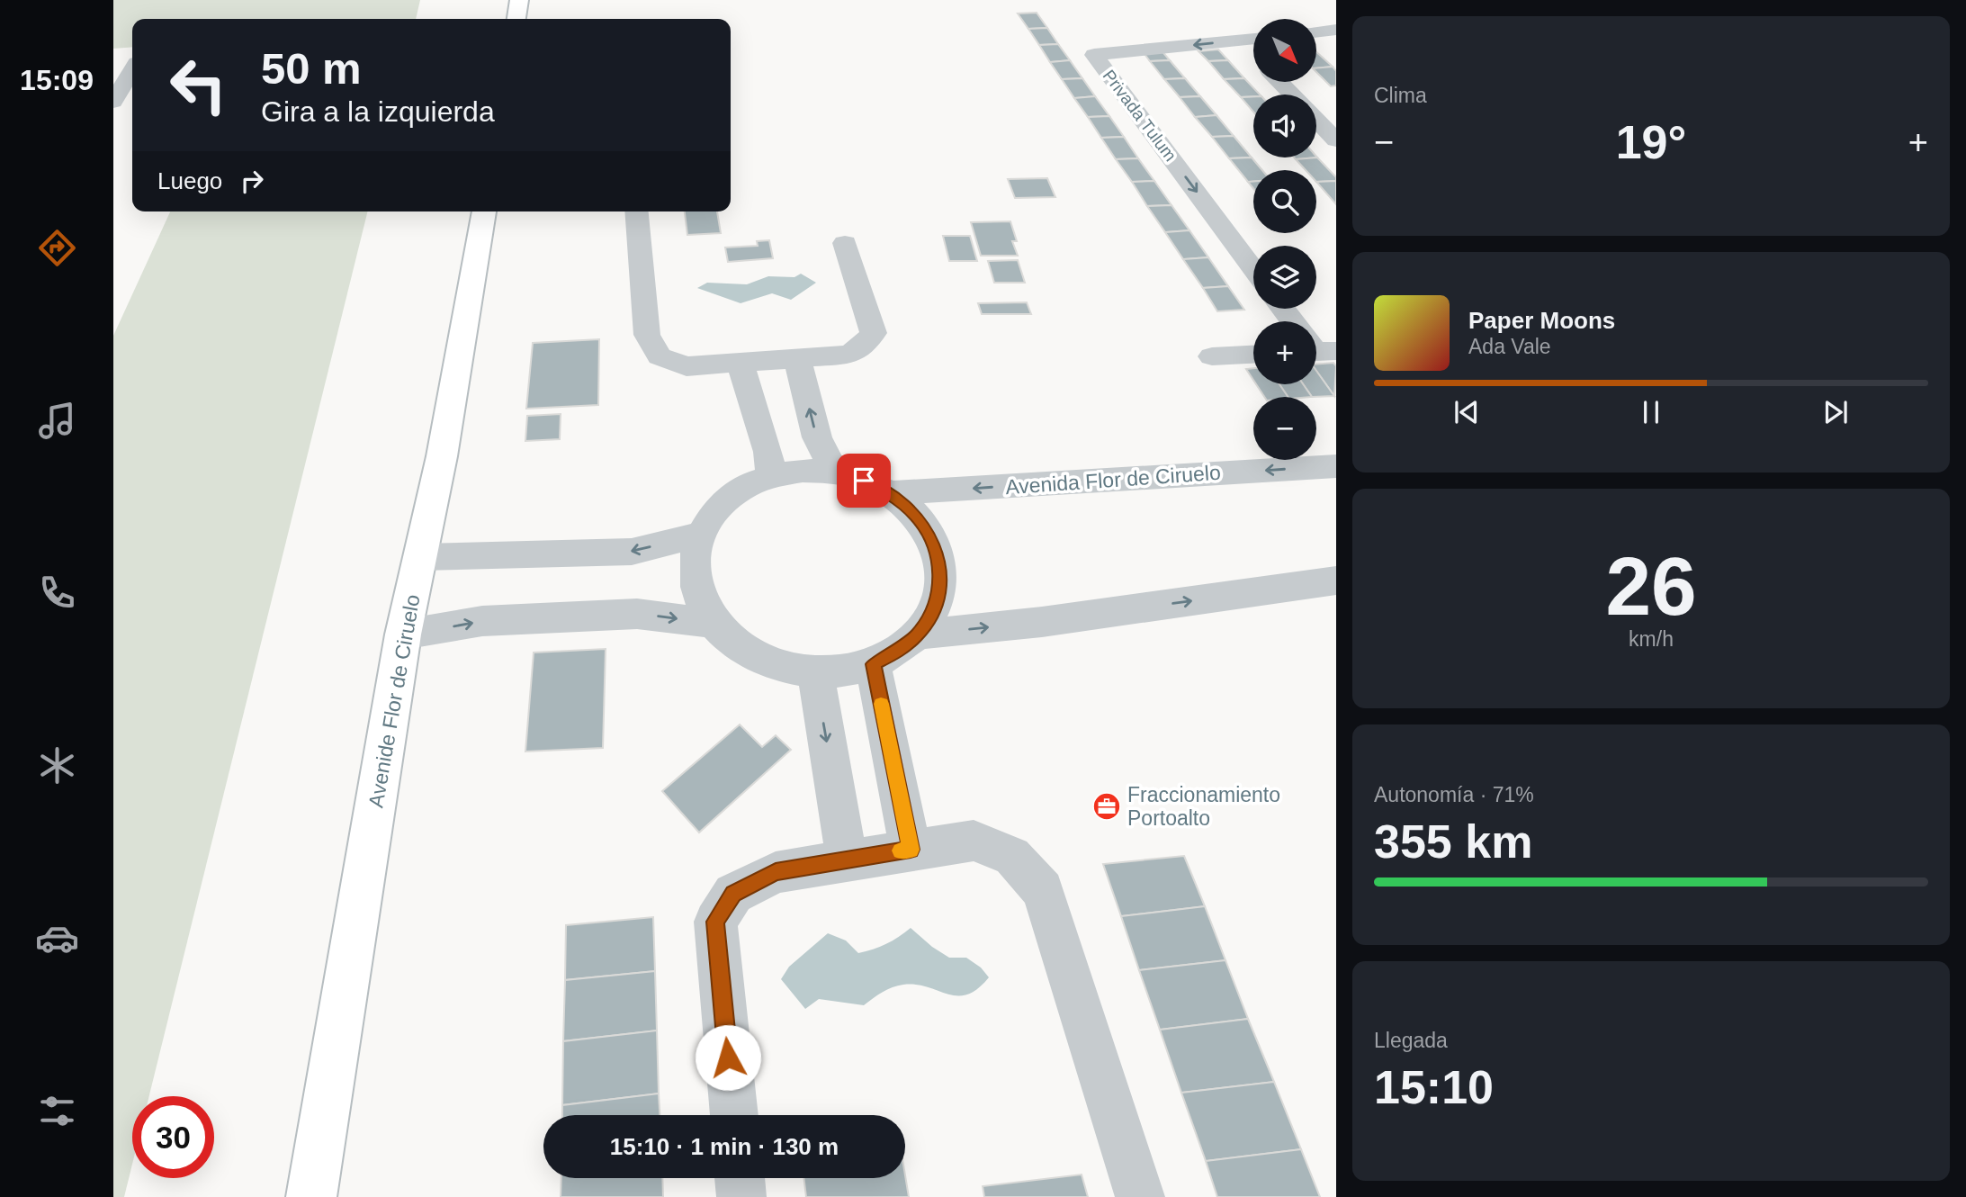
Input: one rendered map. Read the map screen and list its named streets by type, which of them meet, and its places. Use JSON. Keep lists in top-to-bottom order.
{
  "streets": {
    "main road": ["Avenide Flor de Ciruelo"],
    "street": ["Privada Tulum", "Avenida Flor de Ciruelo"]
  },
  "places": {
    "office": ["Fraccionamiento Portoalto"]
  },
  "north": "bottom right",
  "page": {
    "tabs": "15:09",
    "tile": [
      "Clima",
      ["26", "km/h"],
      ["Autonomía · 71%", "355 km"],
      ["Llegada", "15:10"]
    ],
    "map_buttons": ["+", "−"],
    "turn": ["50 m", "Gira a la izquierda"],
    "heat": ["−", "19°", "+"],
    "then": "Luego",
    "song": ["Paper Moons", "Ada Vale"],
    "limit": "30",
    "trip": "15:10 · 1 min · 130 m"
  }
}
